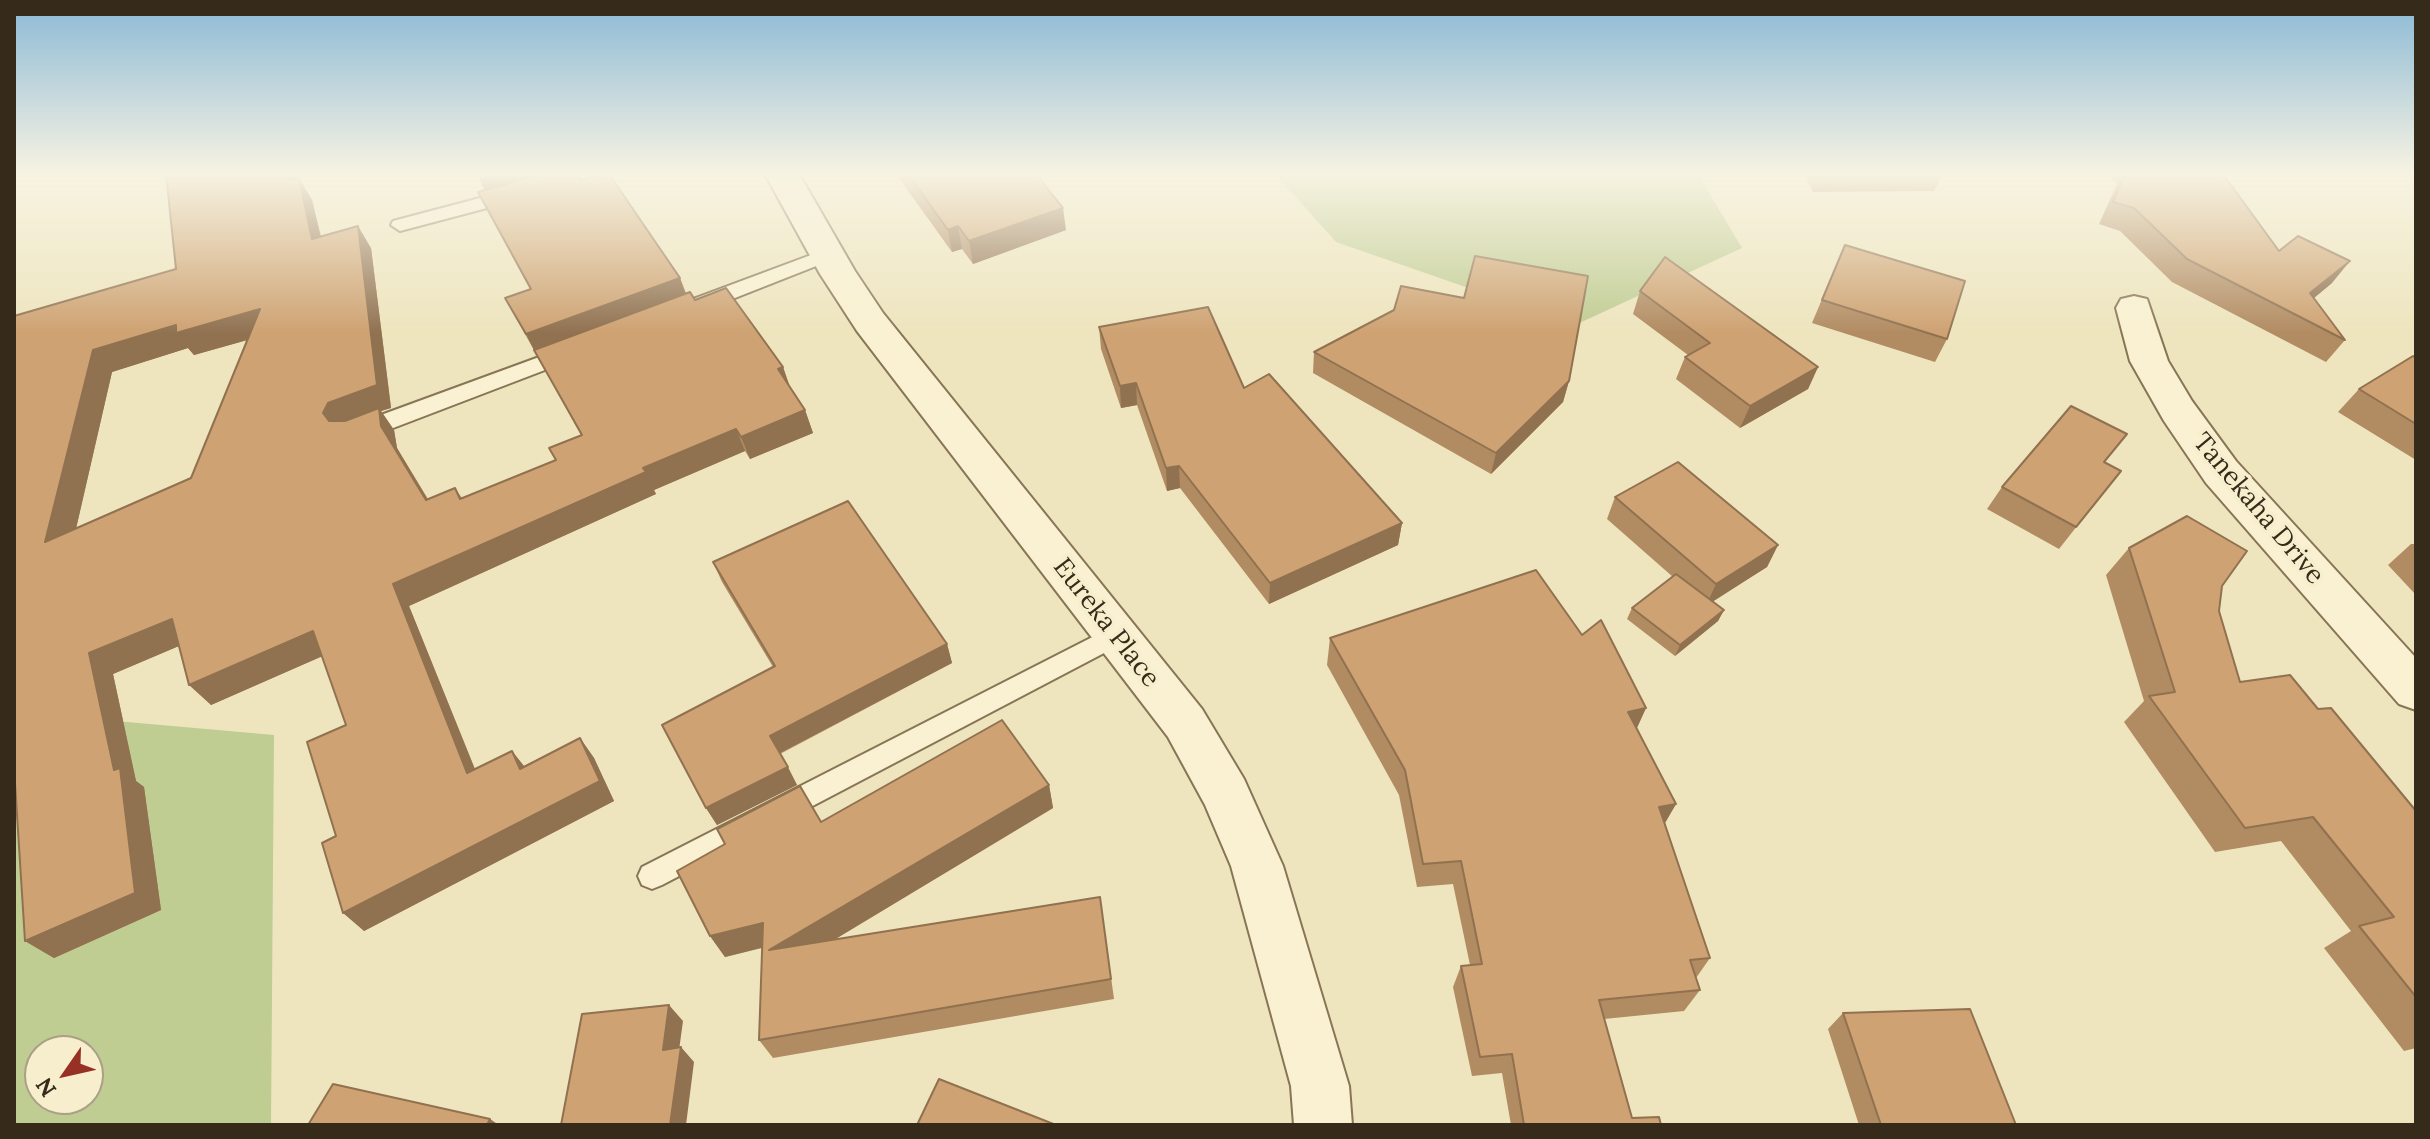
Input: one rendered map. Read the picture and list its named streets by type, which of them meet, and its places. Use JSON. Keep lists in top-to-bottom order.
{
  "streets": {
    "street": ["Tanekaha Drive", "Eureka Place"]
  },
  "north": "bottom left"
}
